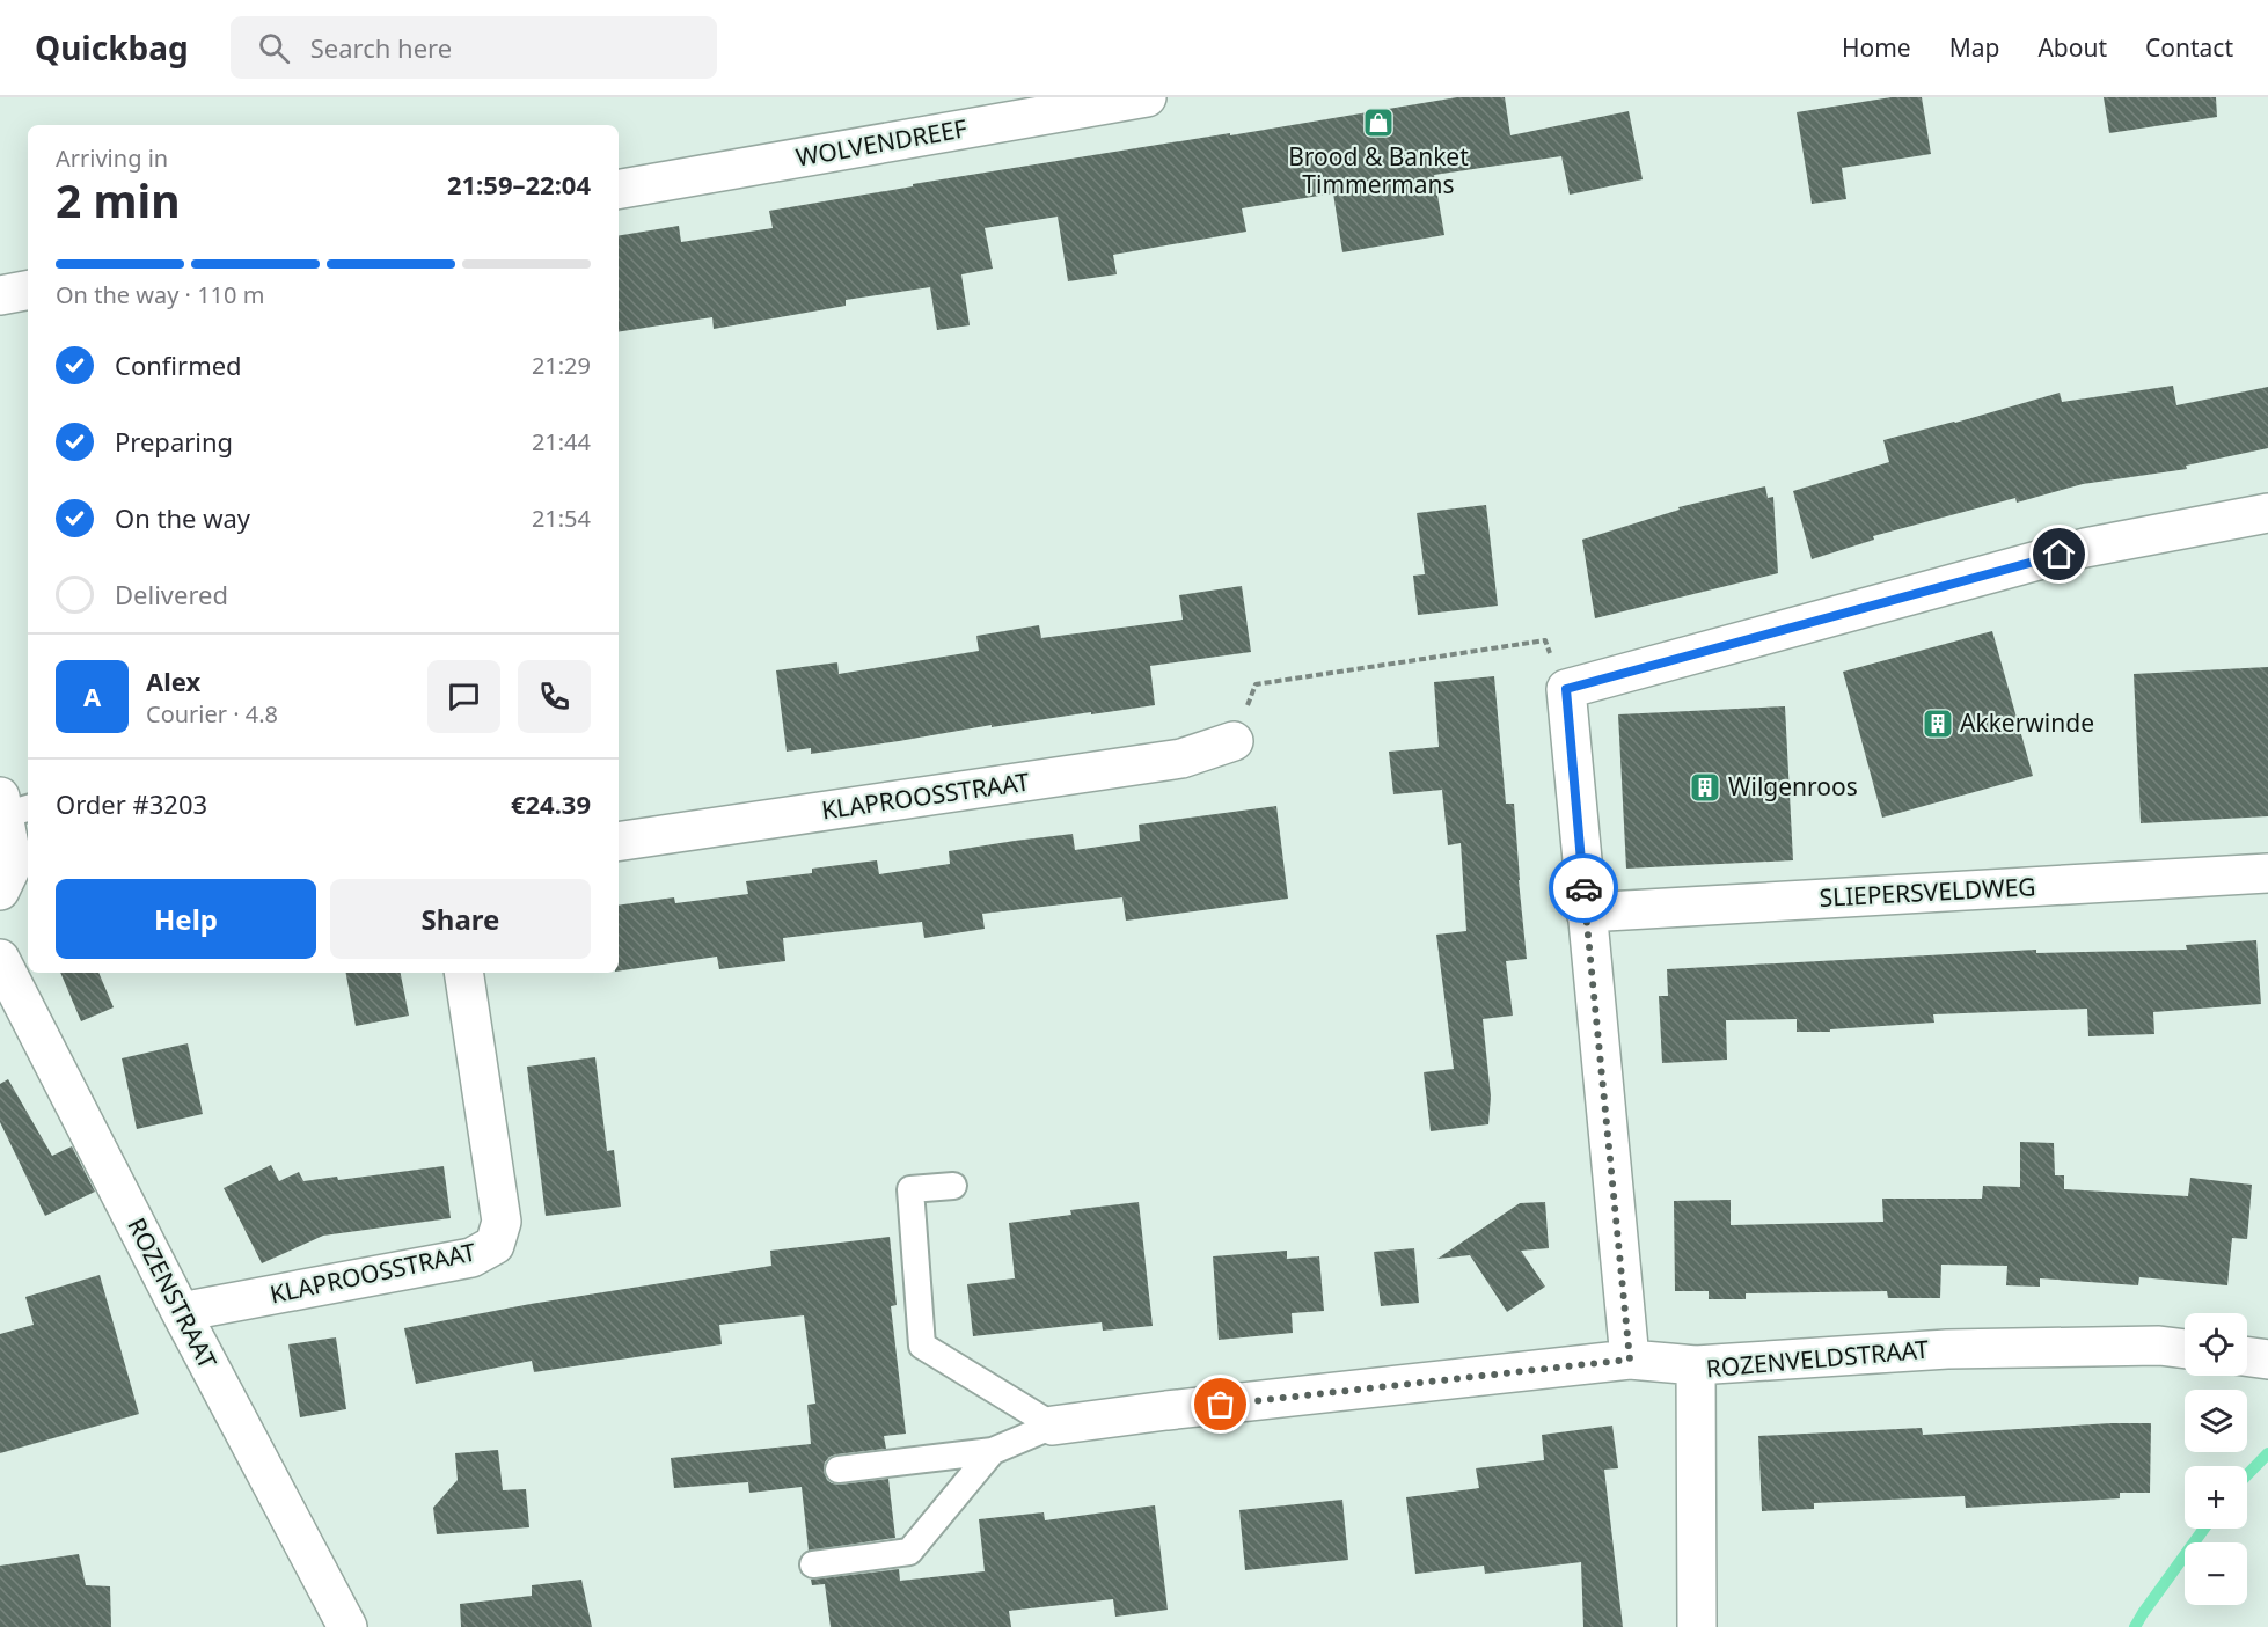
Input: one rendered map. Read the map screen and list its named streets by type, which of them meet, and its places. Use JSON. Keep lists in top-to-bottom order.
{
  "streets": {
    "street": [
      "WOLVENDREEF",
      "KLAPROOSSTRAAT",
      "SLIEPERSVELDWEG",
      "ROZENSTRAAT",
      "ROZENVELDSTRAAT"
    ]
  },
  "crossings": [
    ["KLAPROOSSTRAAT", "ROZENSTRAAT"]
  ],
  "places": {
    "shop": ["Brood & Banket Timmermans"],
    "building": ["Akkerwinde", "Wilgenroos"]
  },
  "page": {
    "header": "Quickbag",
    "search": "Search here",
    "nav": [
      "Home",
      "Map",
      "About",
      "Contact"
    ],
    "heading": ["2 min", "Arriving in", "21:59–22:04"],
    "panel": [
      "Alex",
      "Courier · 4.8",
      "Order #3203",
      "€24.39"
    ],
    "bar": "On the way · 110 m",
    "list": [
      ["Confirmed", "21:29"],
      ["Preparing", "21:44"],
      ["On the way", "21:54"],
      "Delivered"
    ],
    "round": "A",
    "buttons": ["Help", "Share"],
    "map_buttons": ["+", "−"]
  }
}
